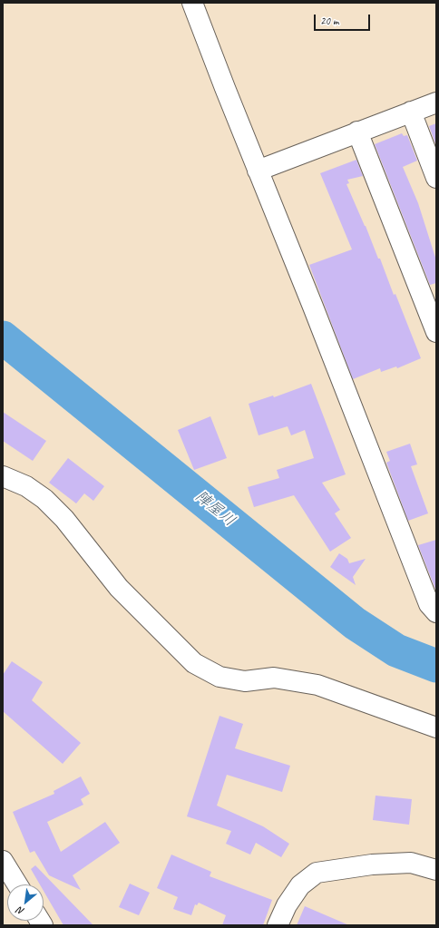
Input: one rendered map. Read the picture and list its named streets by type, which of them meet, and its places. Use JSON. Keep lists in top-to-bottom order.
{
  "water": ["陣屋川"],
  "scale_bar": "20 m",
  "north": "bottom left"
}
